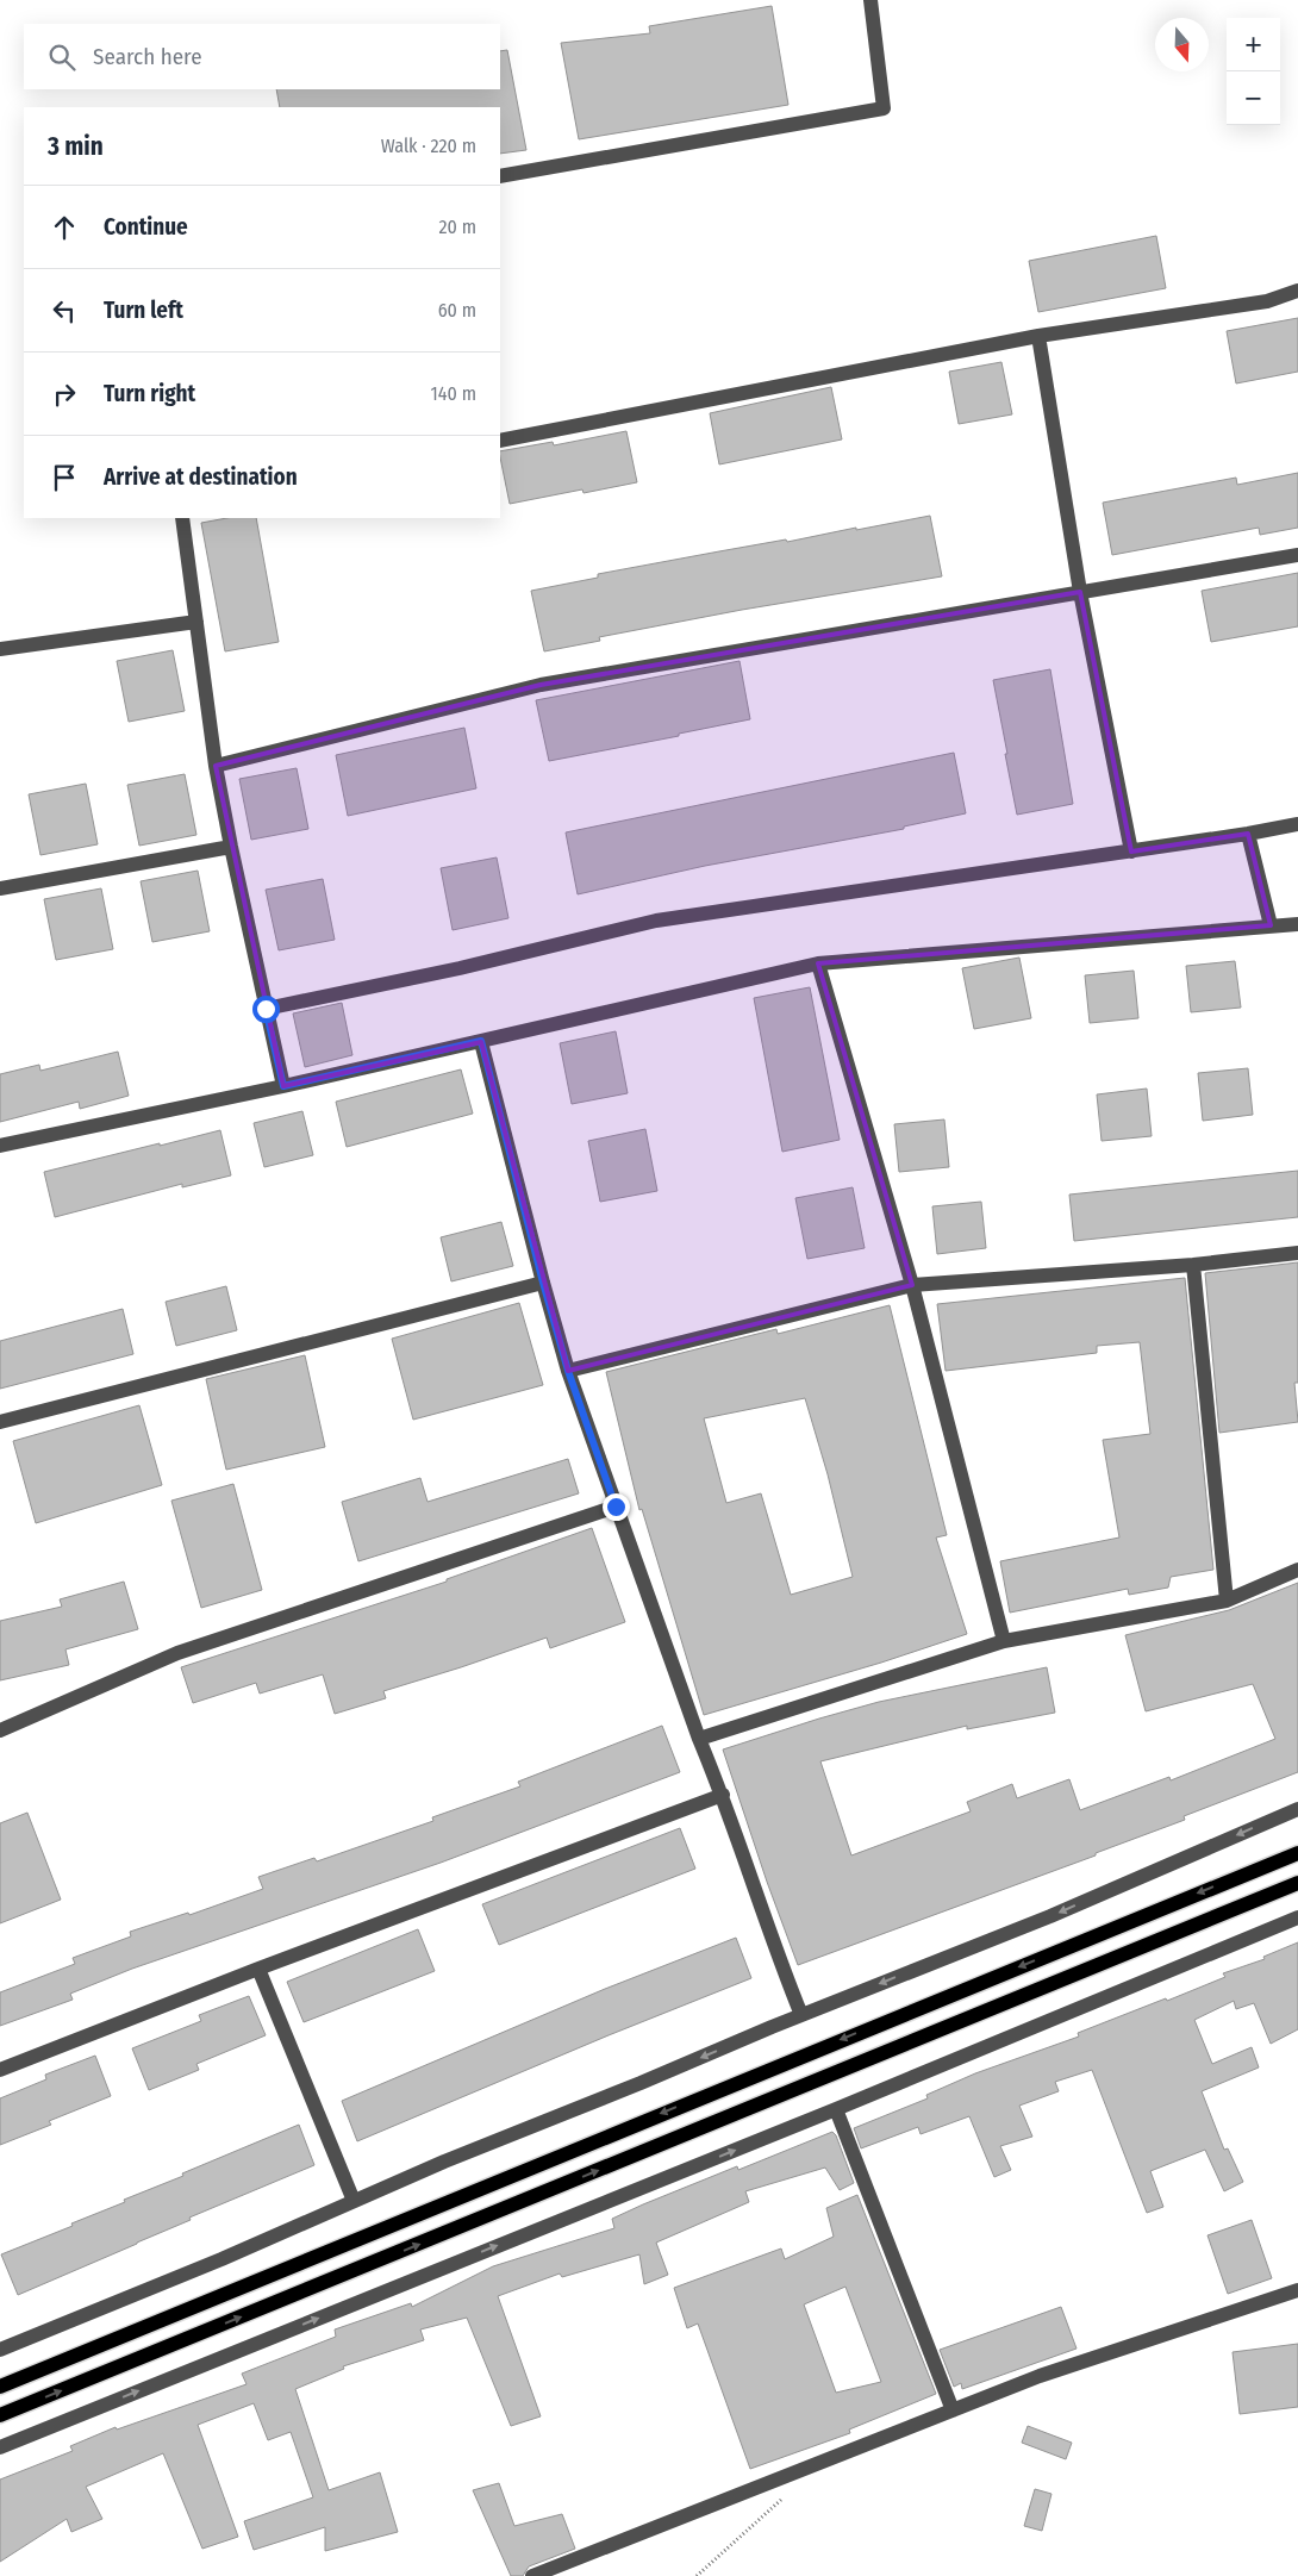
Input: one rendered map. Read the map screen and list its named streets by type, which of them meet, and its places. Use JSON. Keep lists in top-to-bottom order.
{
  "north": "bottom",
  "page": {
    "map_buttons": ["+", "−"],
    "search": "Search here",
    "heading": ["3 min", "Walk · 220 m"],
    "list": [
      ["Continue", "20 m"],
      ["Turn left", "60 m"],
      ["Turn right", "140 m"],
      "Arrive at destination"
    ]
  }
}
